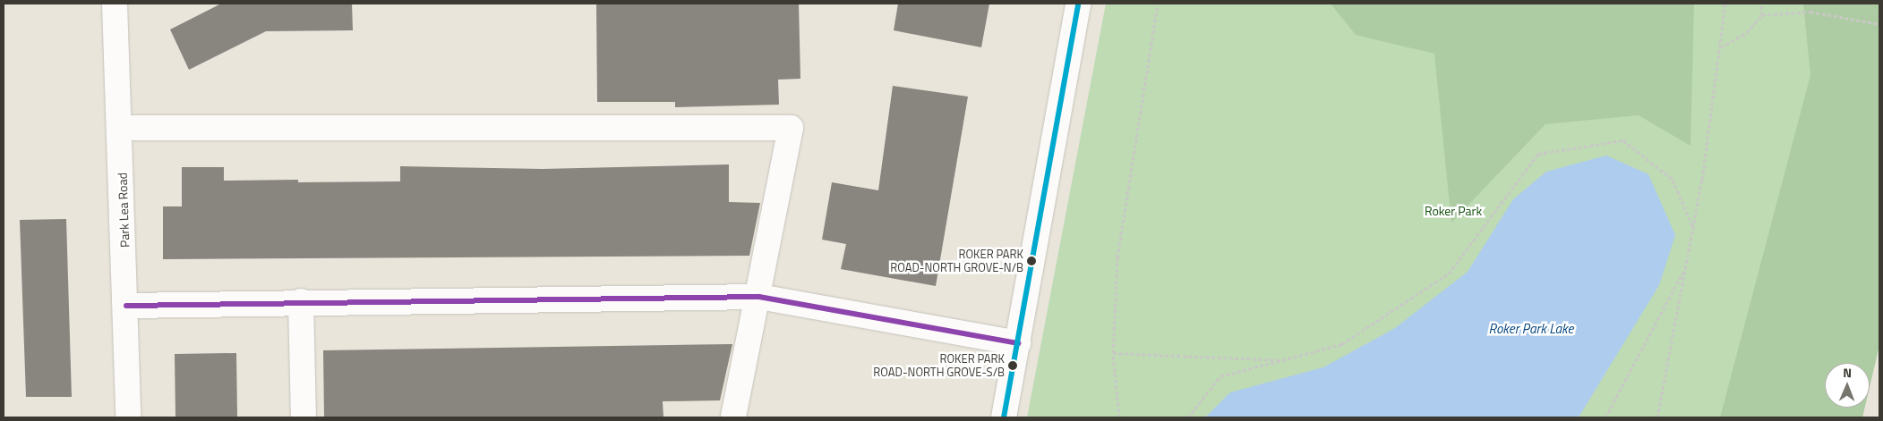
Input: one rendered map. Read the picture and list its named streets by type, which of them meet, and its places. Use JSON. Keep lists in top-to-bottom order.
{
  "streets": {
    "street": ["Park Lea Road"]
  },
  "water": ["Roker Park Lake"],
  "parks": ["Roker Park"],
  "places": ["ROKER PARK ROAD-NORTH GROVE-N/B", "ROKER PARK ROAD-NORTH GROVE-S/B"],
  "north": "top"
}
